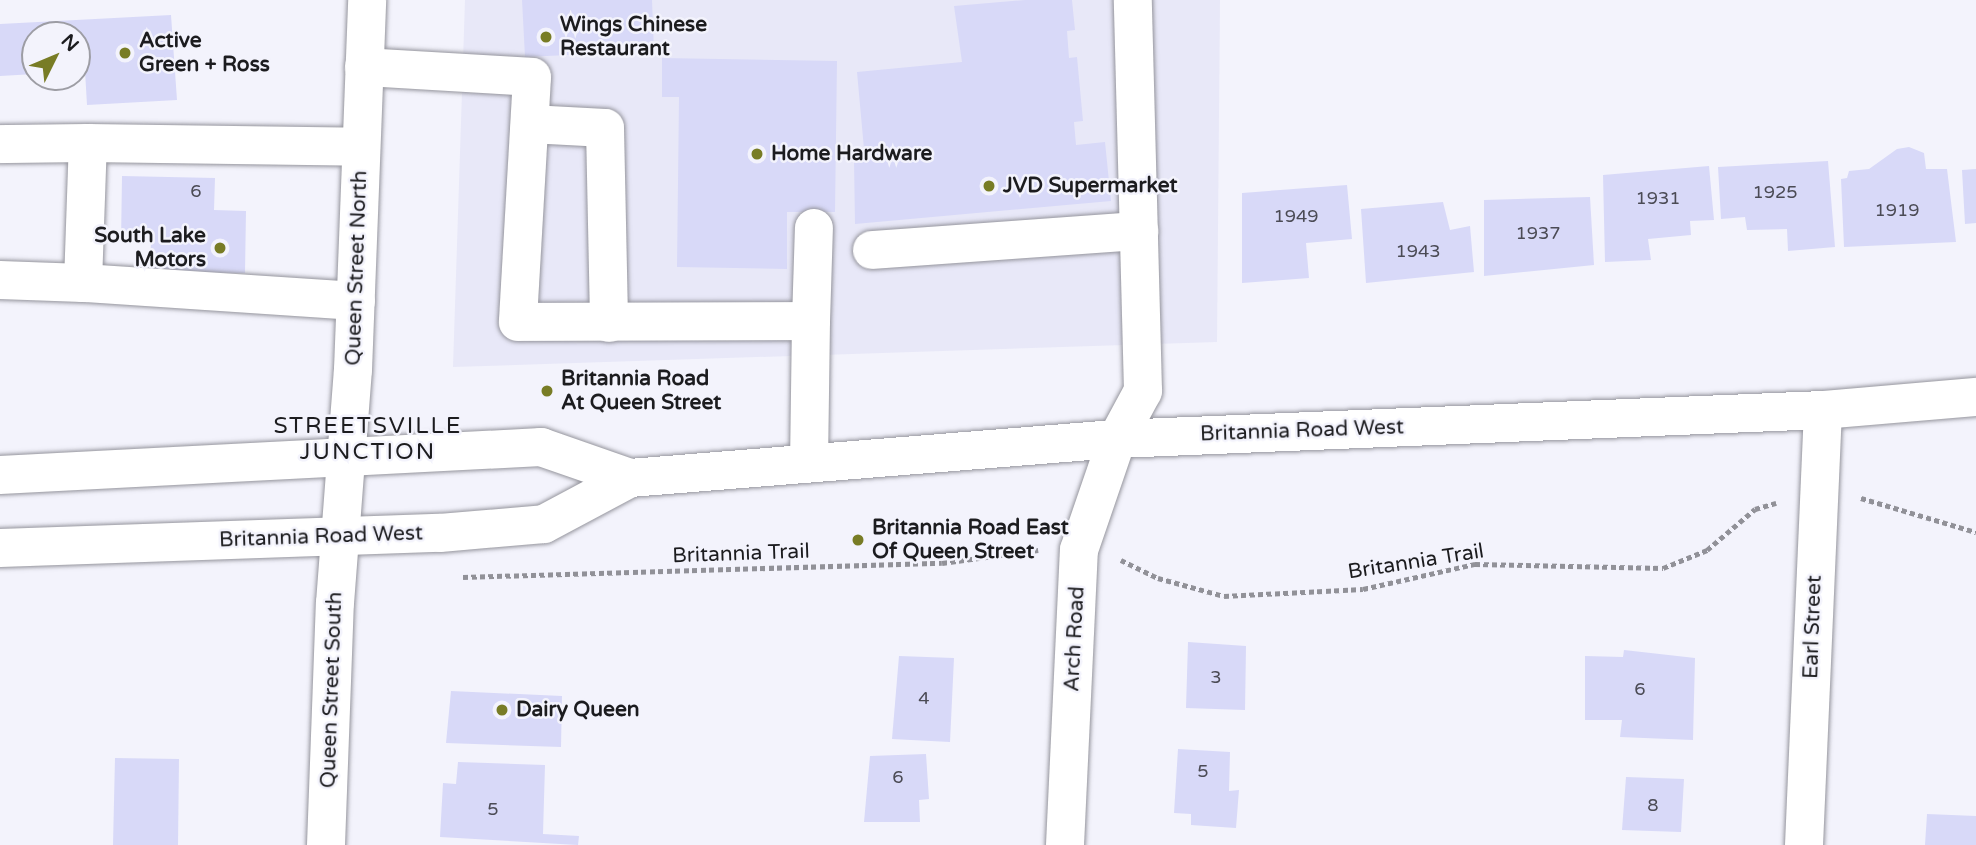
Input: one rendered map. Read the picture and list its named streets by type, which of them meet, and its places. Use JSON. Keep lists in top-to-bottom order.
{
  "streets": {
    "main road": [
      "Queen Street North",
      "Britannia Road West",
      "Earl Street",
      "Arch Road",
      "Queen Street South"
    ],
    "path": ["Britannia Trail"]
  },
  "crossings": [
    ["Queen Street North", "Britannia Road West"],
    ["Queen Street North", "Queen Street South"],
    ["Britannia Road West", "Earl Street"],
    ["Britannia Road West", "Arch Road"],
    ["Britannia Road West", "Queen Street South"]
  ],
  "districts": ["STREETSVILLE JUNCTION"],
  "places": [
    "Wings Chinese Restaurant",
    "Active Green + Ross",
    "Home Hardware",
    "JVD Supermarket",
    "South Lake Motors",
    "Britannia Road At Queen Street",
    "Britannia Road East Of Queen Street",
    "Dairy Queen"
  ],
  "house_numbers": [
    "6",
    "1925",
    "1931",
    "1919",
    "1949",
    "1937",
    "1943",
    "3",
    "6",
    "4",
    "5",
    "6",
    "8",
    "5"
  ],
  "north": "top right"
}
